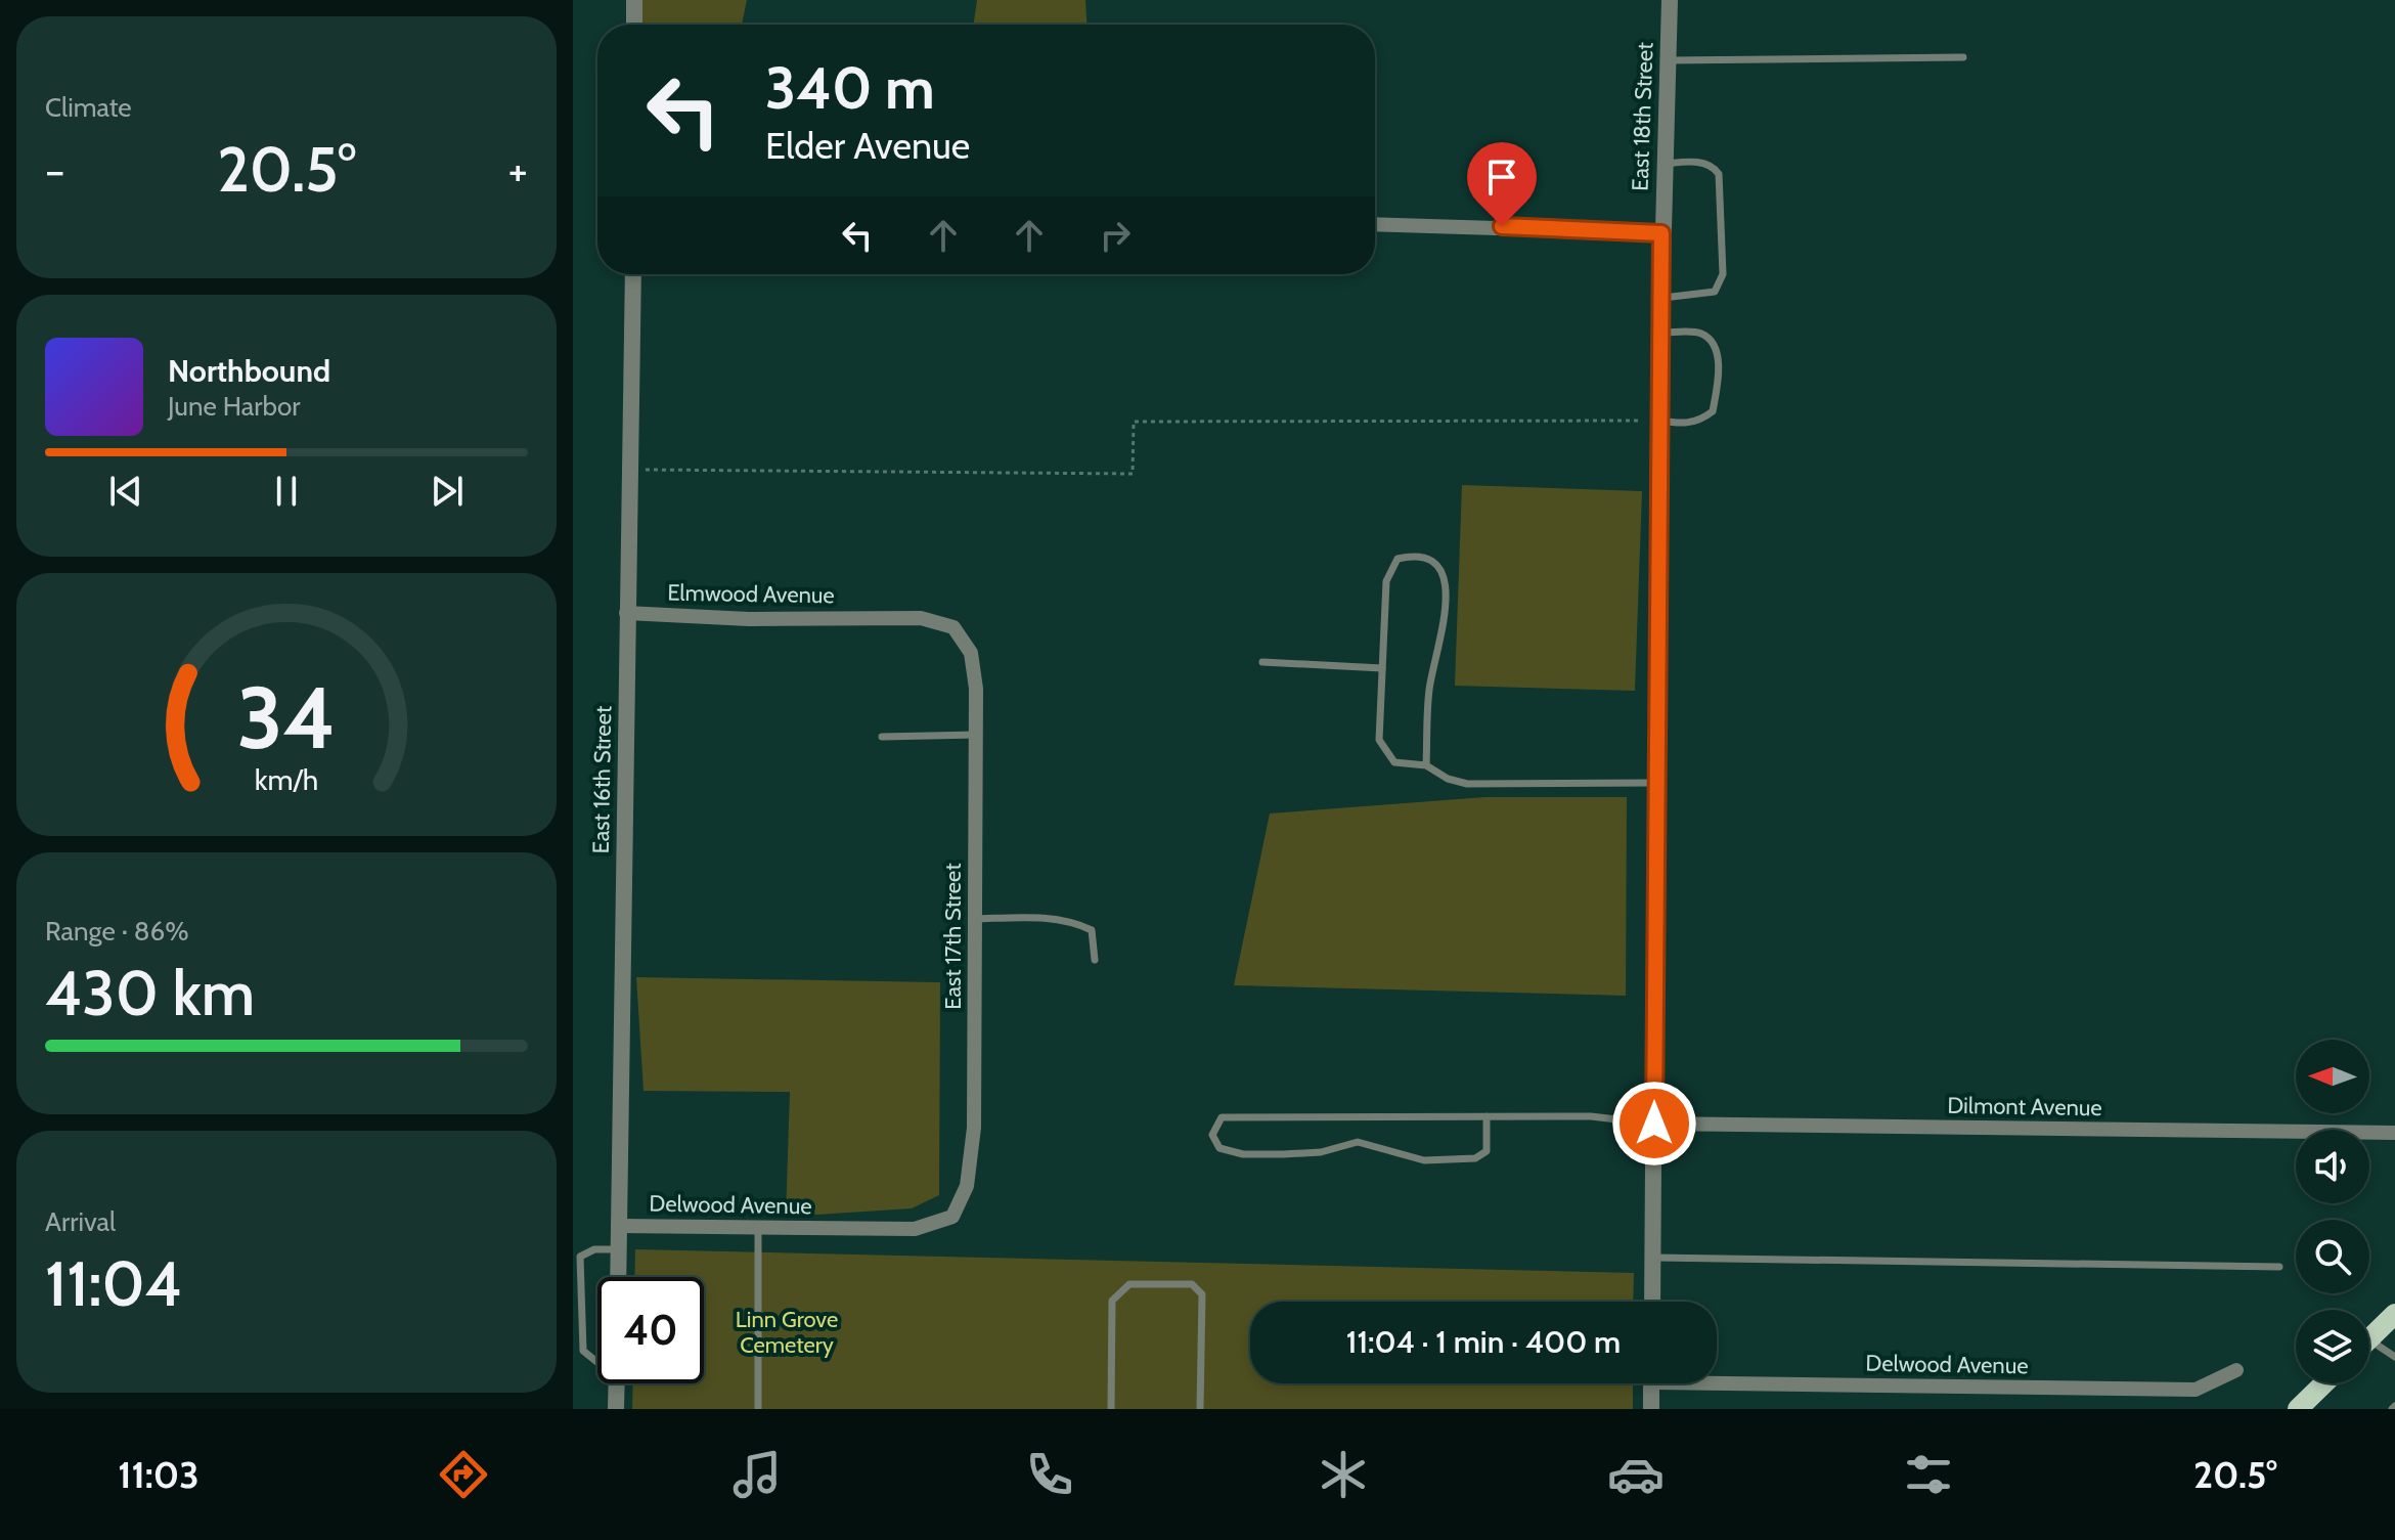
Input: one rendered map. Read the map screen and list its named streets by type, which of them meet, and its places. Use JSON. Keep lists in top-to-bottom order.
{
  "streets": {
    "street": [
      "East 18th Street",
      "Elmwood Avenue",
      "East 16th Street",
      "East 17th Street",
      "Dilmont Avenue",
      "Delwood Avenue"
    ]
  },
  "crossings": [
    ["East 18th Street", "Dilmont Avenue"],
    ["Elmwood Avenue", "East 16th Street"],
    ["Elmwood Avenue", "East 17th Street"],
    ["East 16th Street", "Delwood Avenue"],
    ["East 17th Street", "Delwood Avenue"]
  ],
  "parks": ["Linn Grove Cemetery"],
  "north": "left",
  "page": {
    "tile": [
      "Climate",
      ["Range · 86%", "430 km"],
      ["Arrival", "11:04"]
    ],
    "turn": ["340 m", "Elder Avenue"],
    "heat": ["−", "20.5°", "+"],
    "song": ["Northbound", "June Harbor"],
    "limit": "40",
    "trip": "11:04 · 1 min · 400 m",
    "tabs": ["11:03", "20.5°"],
    "gauge": ["34", "km/h"]
  }
}
